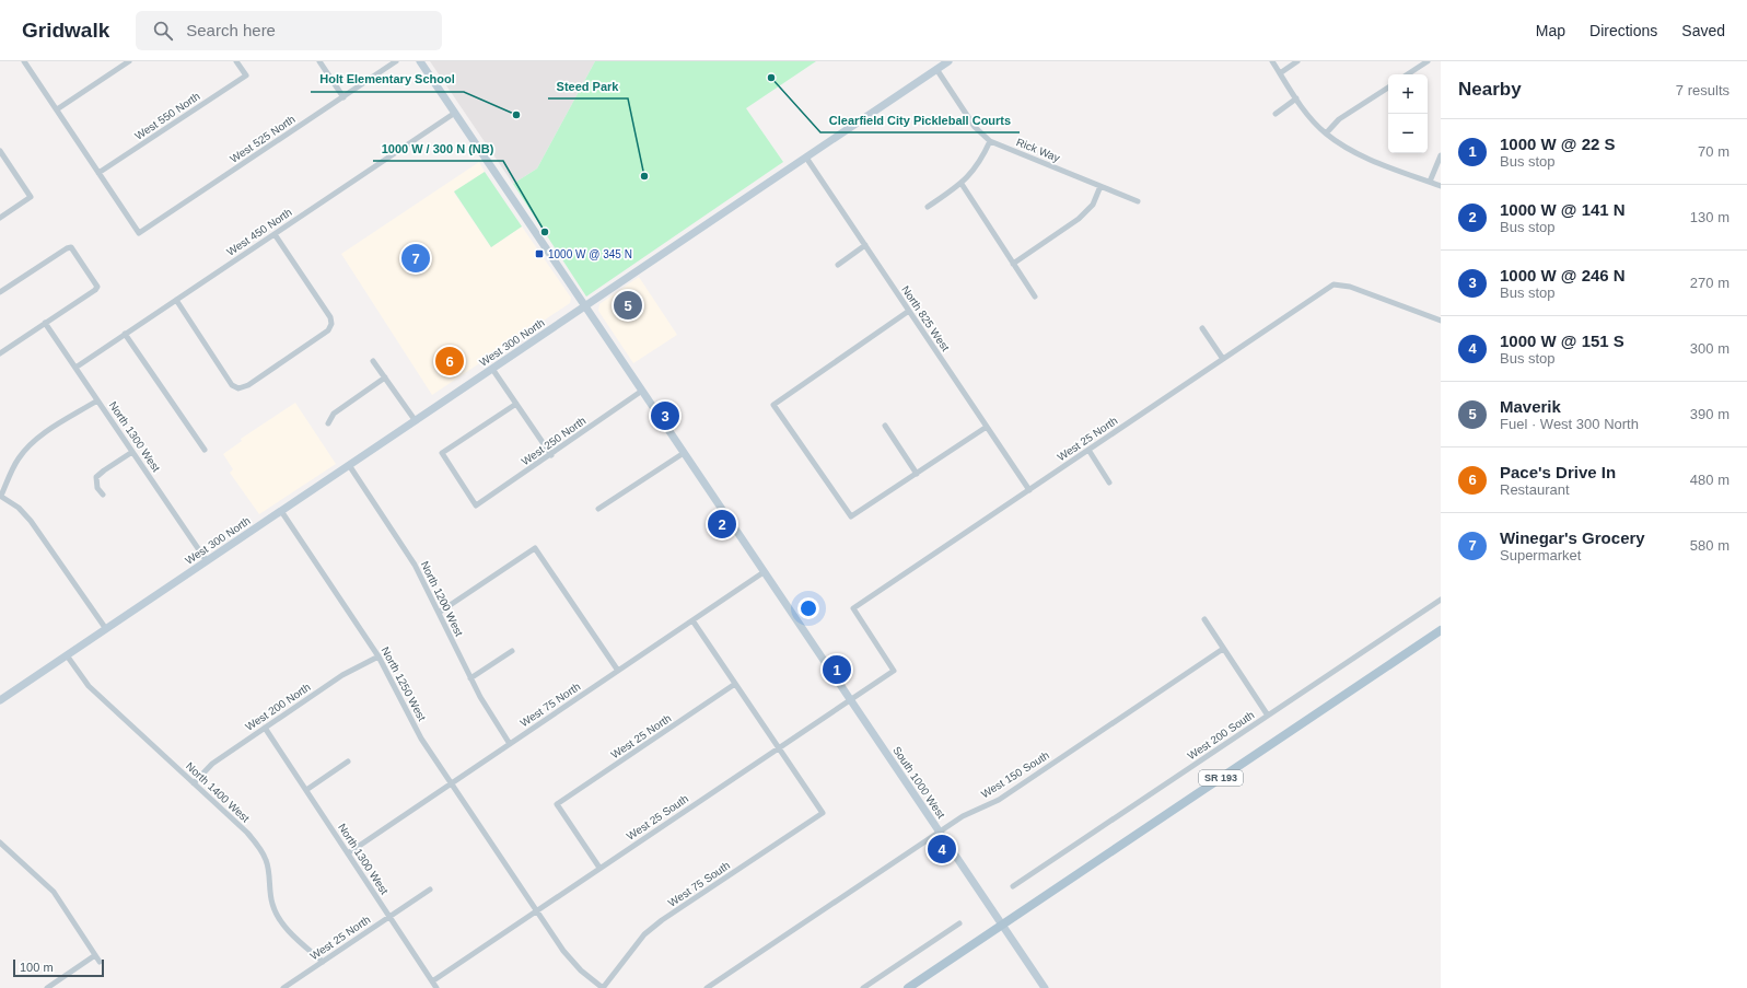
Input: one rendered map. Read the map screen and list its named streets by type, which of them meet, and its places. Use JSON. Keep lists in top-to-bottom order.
{
  "streets": {
    "main road": ["West 300 North", "SR 193", "South 1000 West"],
    "street": [
      "West 550 North",
      "West 525 North",
      "Rick Way",
      "West 450 North",
      "North 825 West",
      "North 1300 West",
      "West 25 North",
      "West 250 North",
      "North 1200 West",
      "North 1250 West",
      "West 75 North",
      "West 200 North",
      "West 200 South",
      "West 150 South",
      "North 1400 West",
      "West 25 South",
      "West 75 South"
    ]
  },
  "crossings": [
    ["West 550 North", "West 525 North"],
    ["Rick Way", "West 300 North"],
    ["West 450 North", "North 1300 West"],
    ["West 450 North", "South 1000 West"],
    ["North 825 West", "West 300 North"],
    ["North 825 West", "West 25 North"],
    ["West 300 North", "North 1300 West"],
    ["West 300 North", "North 1200 West"],
    ["West 300 North", "North 1250 West"],
    ["West 300 North", "South 1000 West"],
    ["West 300 North", "North 1400 West"],
    ["North 1300 West", "West 25 North"],
    ["North 1300 West", "West 75 North"],
    ["North 1300 West", "West 200 North"],
    ["North 1300 West", "West 25 South"],
    ["West 25 North", "North 1400 West"],
    ["West 25 North", "West 25 South"],
    ["West 250 North", "South 1000 West"],
    ["North 1200 West", "West 75 North"],
    ["North 1250 West", "West 75 North"],
    ["North 1250 West", "West 200 North"],
    ["North 1250 West", "West 25 South"],
    ["North 1250 West", "West 75 South"],
    ["West 75 North", "South 1000 West"],
    ["West 200 North", "North 1400 West"],
    ["West 150 South", "South 1000 West"],
    ["SR 193", "South 1000 West"],
    ["South 1000 West", "West 25 South"],
    ["West 25 South", "West 75 South"]
  ],
  "places": {
    "other": [
      "Clearfield City Pickleball Courts",
      "Holt Elementary School",
      "Steed Park",
      "1000 W / 300 N (NB)"
    ],
    "transit": ["1000 W @ 345 N"]
  },
  "scale_bar": "100 m",
  "page": {
    "header": "Gridwalk",
    "search": "Search here",
    "nav": ["Map", "Directions", "Saved"],
    "heading": ["Nearby", "7 results"],
    "map_buttons": ["+", "−"],
    "list": [
      {
        "mark": "1",
        "name": "1000 W @ 22 S",
        "note": "Bus stop",
        "value": "70 m"
      },
      {
        "mark": "2",
        "name": "1000 W @ 141 N",
        "note": "Bus stop",
        "value": "130 m"
      },
      {
        "mark": "3",
        "name": "1000 W @ 246 N",
        "note": "Bus stop",
        "value": "270 m"
      },
      {
        "mark": "4",
        "name": "1000 W @ 151 S",
        "note": "Bus stop",
        "value": "300 m"
      },
      {
        "mark": "5",
        "name": "Maverik",
        "note": "Fuel · West 300 North",
        "value": "390 m"
      },
      {
        "mark": "6",
        "name": "Pace's Drive In",
        "note": "Restaurant",
        "value": "480 m"
      },
      {
        "mark": "7",
        "name": "Winegar's Grocery",
        "note": "Supermarket",
        "value": "580 m"
      }
    ],
    "pins": [
      "7",
      "5",
      "6",
      "3",
      "2",
      "1",
      "4"
    ],
    "scale": "100 m"
  }
}
